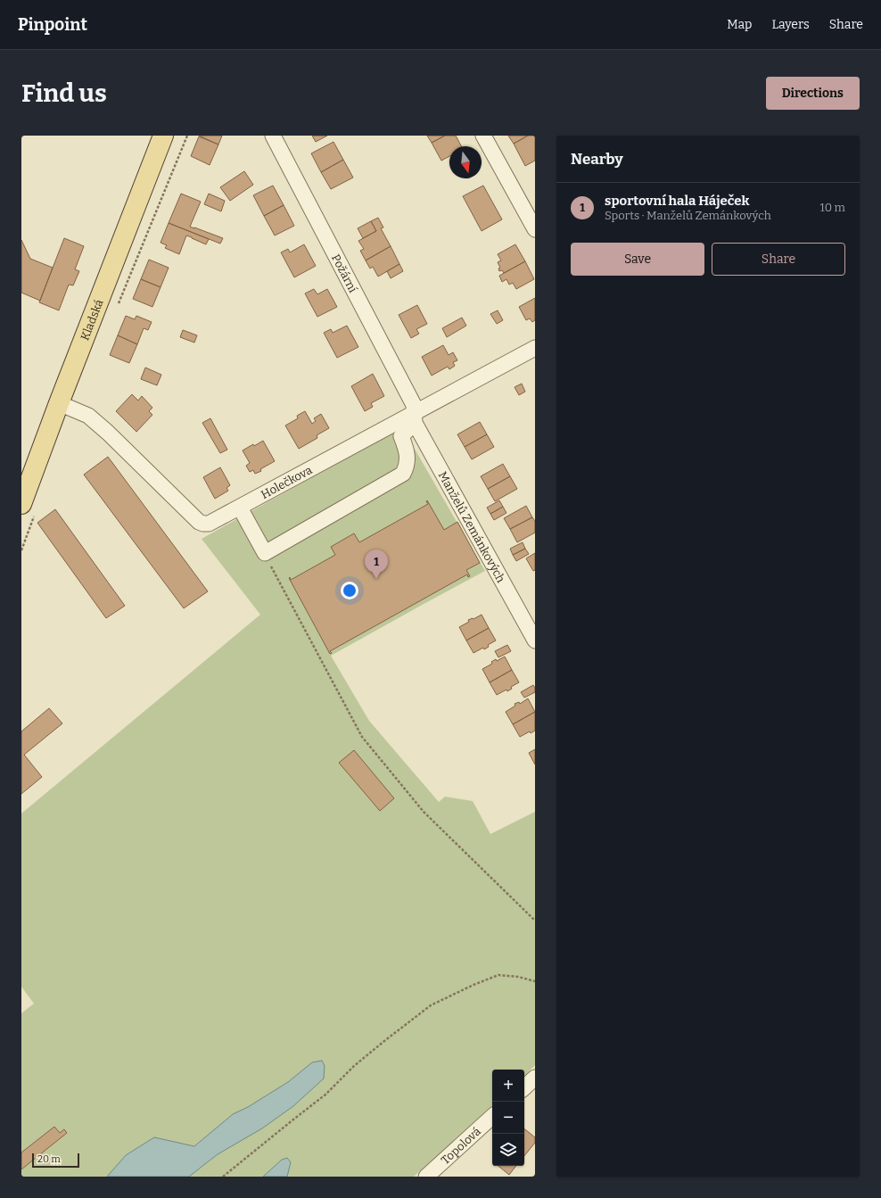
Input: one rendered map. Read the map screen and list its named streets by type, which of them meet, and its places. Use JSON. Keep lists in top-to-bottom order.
{
  "streets": {
    "main road": ["Kladská"],
    "street": [
      "Požární",
      "Holečkova",
      "Manželů Zemánkových",
      "Topolová"
    ]
  },
  "crossings": [
    ["Požární", "Holečkova"],
    ["Požární", "Manželů Zemánkových"],
    ["Kladská", "Holečkova"],
    ["Holečkova", "Manželů Zemánkových"]
  ],
  "scale_bar": "20 m",
  "north": "bottom",
  "page": {
    "header": "Pinpoint",
    "nav": ["Map", "Layers", "Share"],
    "buttons": [
      "Directions",
      ["Save", "Share"]
    ],
    "title": "Find us",
    "heading": "Nearby",
    "list": [
      {
        "mark": "1",
        "name": "sportovní hala Háječek",
        "note": "Sports · Manželů Zemánkových",
        "value": "10 m"
      }
    ],
    "pins": "1",
    "map_buttons": ["+", "−"],
    "scale": "20 m"
  }
}
